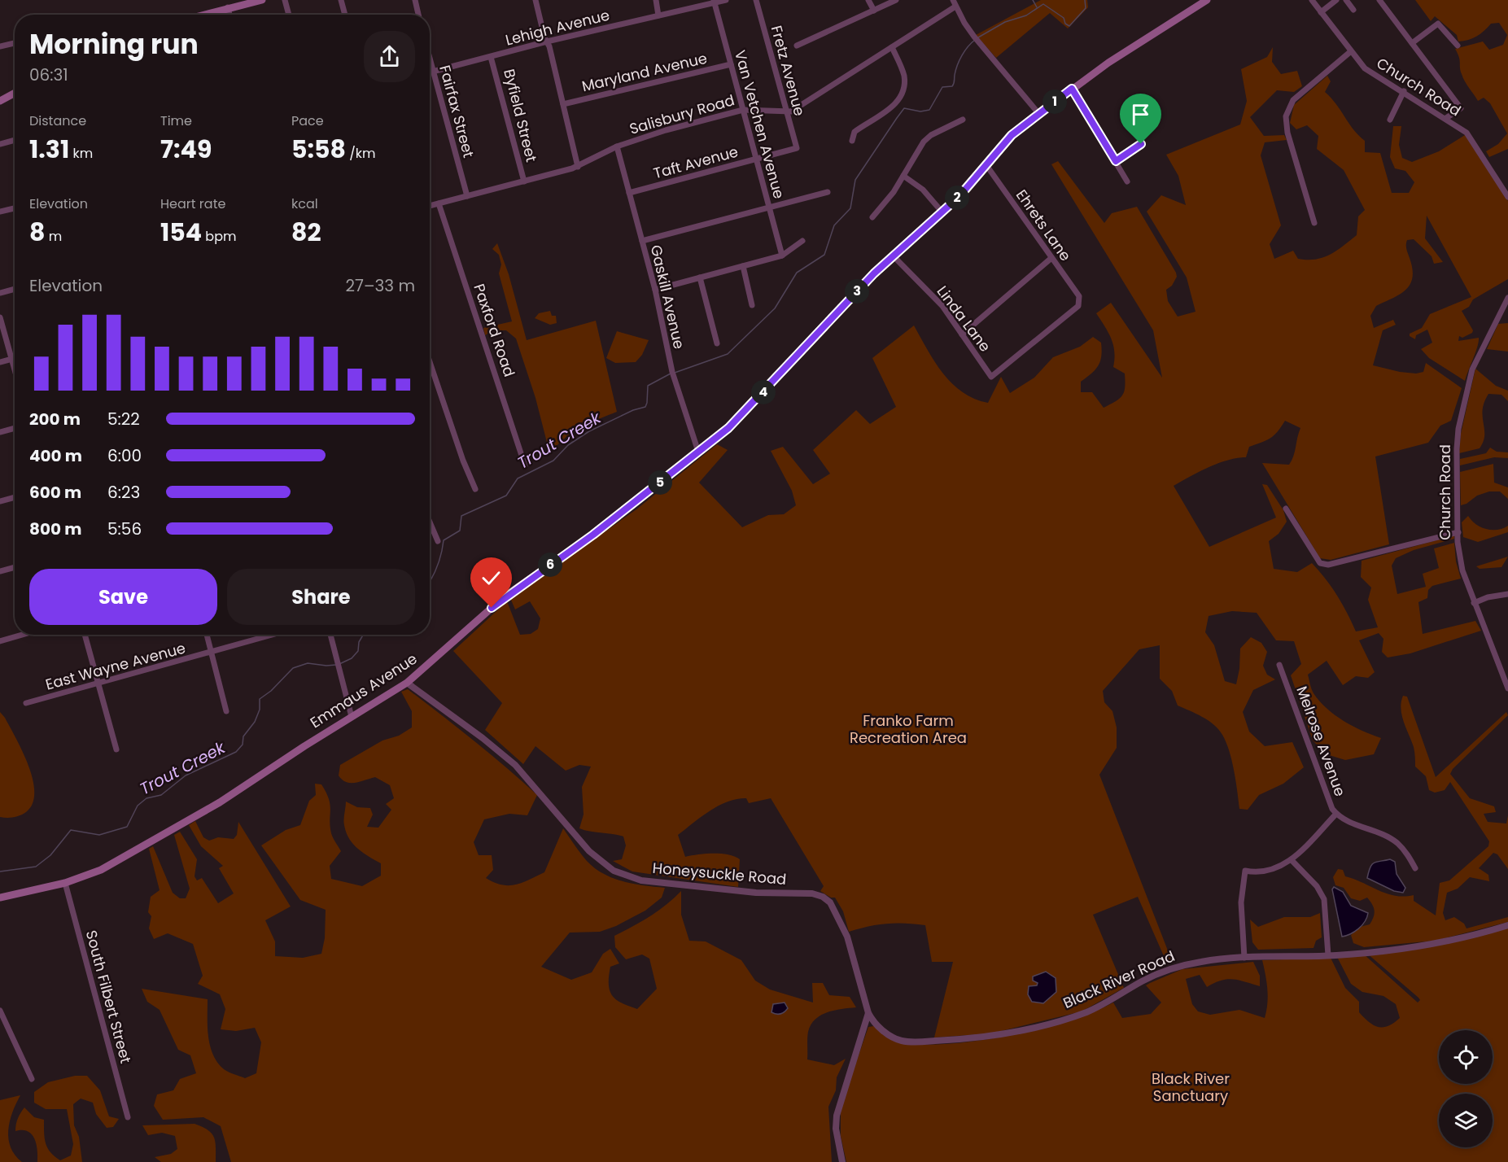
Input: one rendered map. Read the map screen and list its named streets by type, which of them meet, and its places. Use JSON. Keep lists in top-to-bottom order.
{
  "streets": {
    "main road": ["Emmaus Avenue"],
    "street": [
      "Lehigh Avenue",
      "Fretz Avenue",
      "Maryland Avenue",
      "Church Road",
      "Fairfax Street",
      "Salisbury Road",
      "Byfield Street",
      "Van Vetchen Avenue",
      "Taft Avenue",
      "Ehrets Lane",
      "Gaskill Avenue",
      "Linda Lane",
      "Paxford Road",
      "East Wayne Avenue",
      "Melrose Avenue",
      "Honeysuckle Road",
      "Black River Road",
      "South Filbert Street"
    ]
  },
  "crossings": [
    ["Lehigh Avenue", "Fairfax Street"],
    ["Lehigh Avenue", "Byfield Street"],
    ["Lehigh Avenue", "Van Vetchen Avenue"],
    ["Fretz Avenue", "Salisbury Road"],
    ["Fretz Avenue", "Taft Avenue"],
    ["Maryland Avenue", "Van Vetchen Avenue"],
    ["Fairfax Street", "Salisbury Road"],
    ["Salisbury Road", "Byfield Street"],
    ["Salisbury Road", "Van Vetchen Avenue"],
    ["Salisbury Road", "Gaskill Avenue"],
    ["Salisbury Road", "Paxford Road"],
    ["Van Vetchen Avenue", "Taft Avenue"],
    ["Taft Avenue", "Gaskill Avenue"],
    ["Ehrets Lane", "Linda Lane"],
    ["Ehrets Lane", "Emmaus Avenue"],
    ["Gaskill Avenue", "Emmaus Avenue"],
    ["Linda Lane", "Emmaus Avenue"],
    ["Emmaus Avenue", "Honeysuckle Road"],
    ["Emmaus Avenue", "South Filbert Street"],
    ["Honeysuckle Road", "Black River Road"]
  ],
  "water": ["Trout Creek"],
  "parks": ["Franko Farm Recreation Area", "Black River Sanctuary"],
  "page": {
    "heading": ["Morning run", "06:31"],
    "pins": [
      "1",
      "2",
      "3",
      "4",
      "5",
      "6"
    ],
    "stats": [
      ["Distance", "1.31 km"],
      ["Time", "7:49"],
      ["Pace", "5:58 /km"],
      ["Elevation", "8 m"],
      ["Heart rate", "154 bpm"],
      ["kcal", "82"]
    ],
    "chart": ["Elevation", "27–33 m"],
    "list": [
      {
        "name": "200 m",
        "note": "5:22"
      },
      {
        "name": "400 m",
        "note": "6:00"
      },
      {
        "name": "600 m",
        "note": "6:23"
      },
      {
        "name": "800 m",
        "note": "5:56"
      }
    ],
    "buttons": ["Save", "Share"]
  }
}
